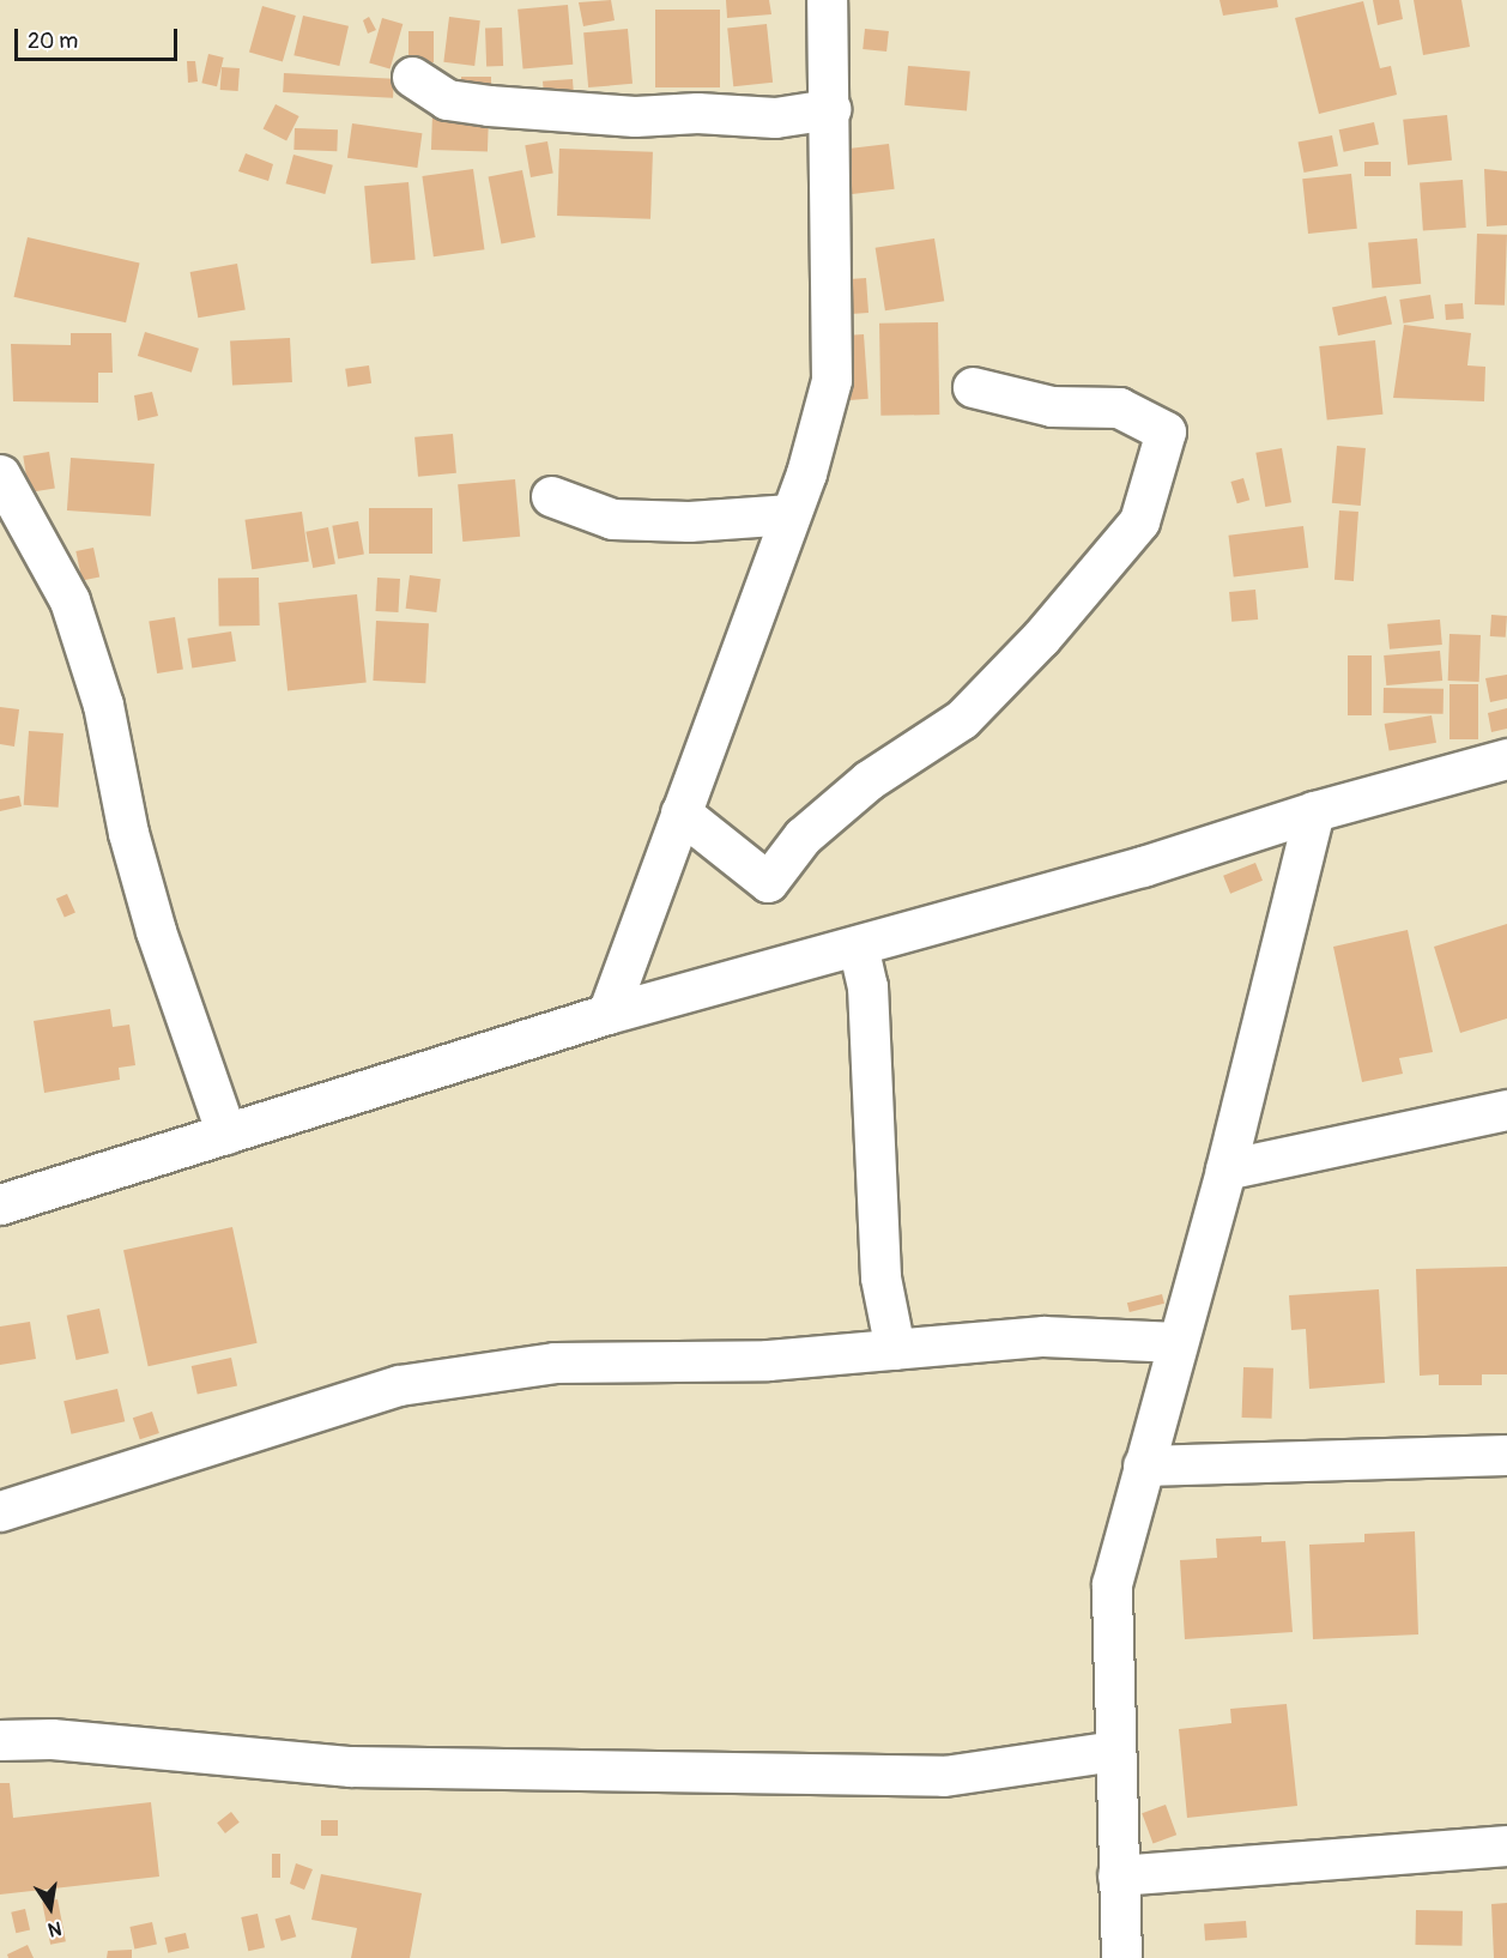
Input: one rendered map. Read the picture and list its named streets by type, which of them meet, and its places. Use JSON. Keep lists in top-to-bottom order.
{
  "scale_bar": "20 m",
  "north": "bottom"
}
